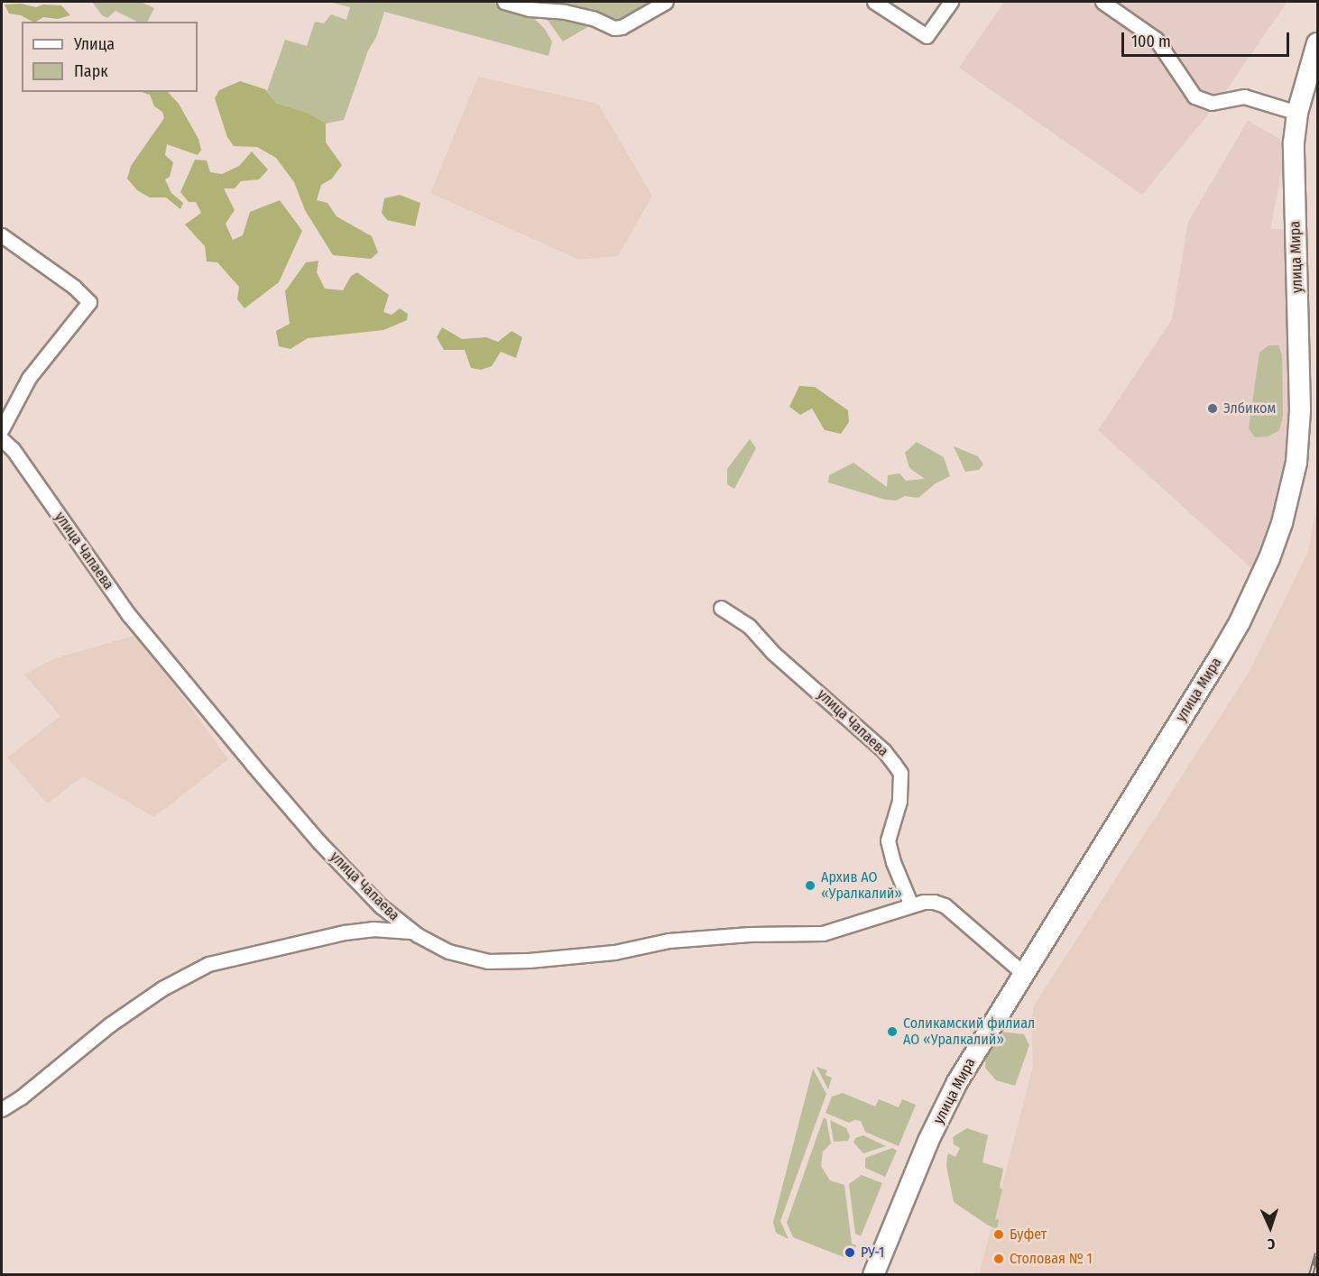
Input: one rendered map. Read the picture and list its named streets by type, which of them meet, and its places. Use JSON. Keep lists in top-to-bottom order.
{
  "streets": {
    "highway": ["улица Мира"],
    "street": ["улица Чапаева"]
  },
  "crossings": [
    ["улица Мира", "улица Чапаева"]
  ],
  "places": [
    "Элбиком",
    "Архив АО «Уралкалий»",
    "Соликамский филиал АО «Уралкалий»",
    "Буфет",
    "РУ-1",
    "Столовая № 1"
  ],
  "legend": ["Улица", "Парк"],
  "scale_bar": "100 m",
  "north": "bottom"
}
